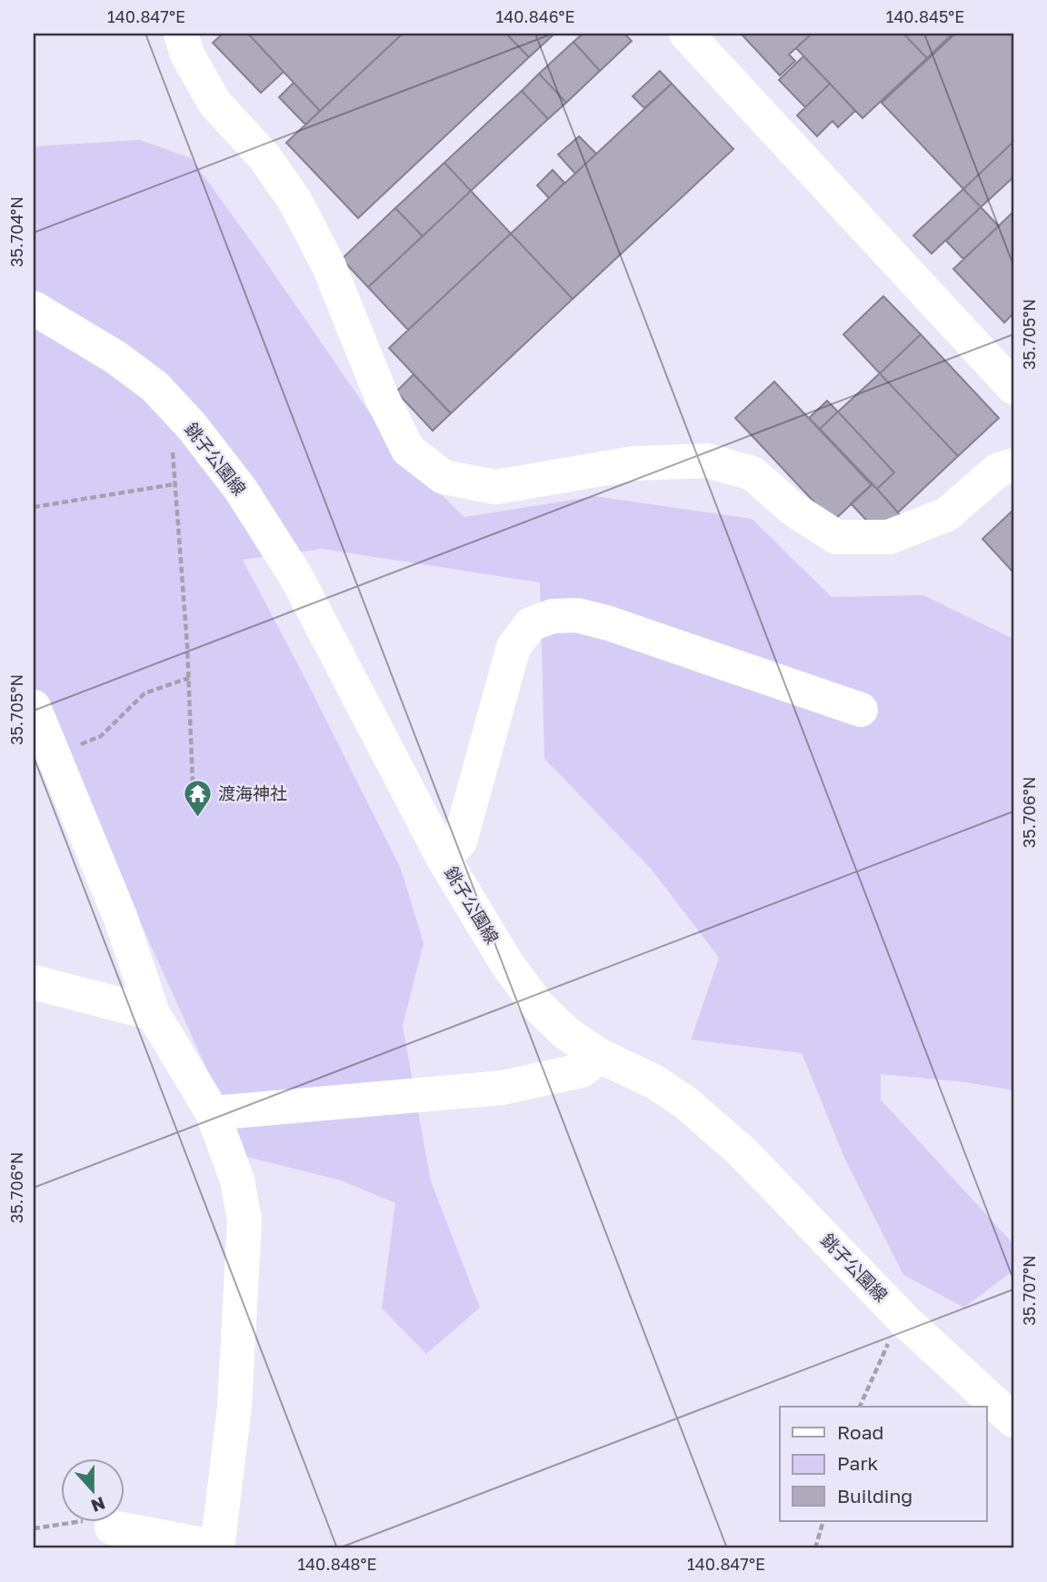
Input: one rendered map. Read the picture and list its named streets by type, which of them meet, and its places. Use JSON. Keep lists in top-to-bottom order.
{
  "streets": {
    "street": ["銚子公園線"]
  },
  "places": {
    "temple": ["渡海神社"]
  },
  "legend": ["Road", "Park", "Building"],
  "north": "bottom",
  "coordinates": [
    "140.847°E",
    "140.846°E",
    "140.845°E",
    "35.704°N",
    "35.705°N",
    "35.706°N",
    "35.707°N",
    "140.848°E"
  ]
}
